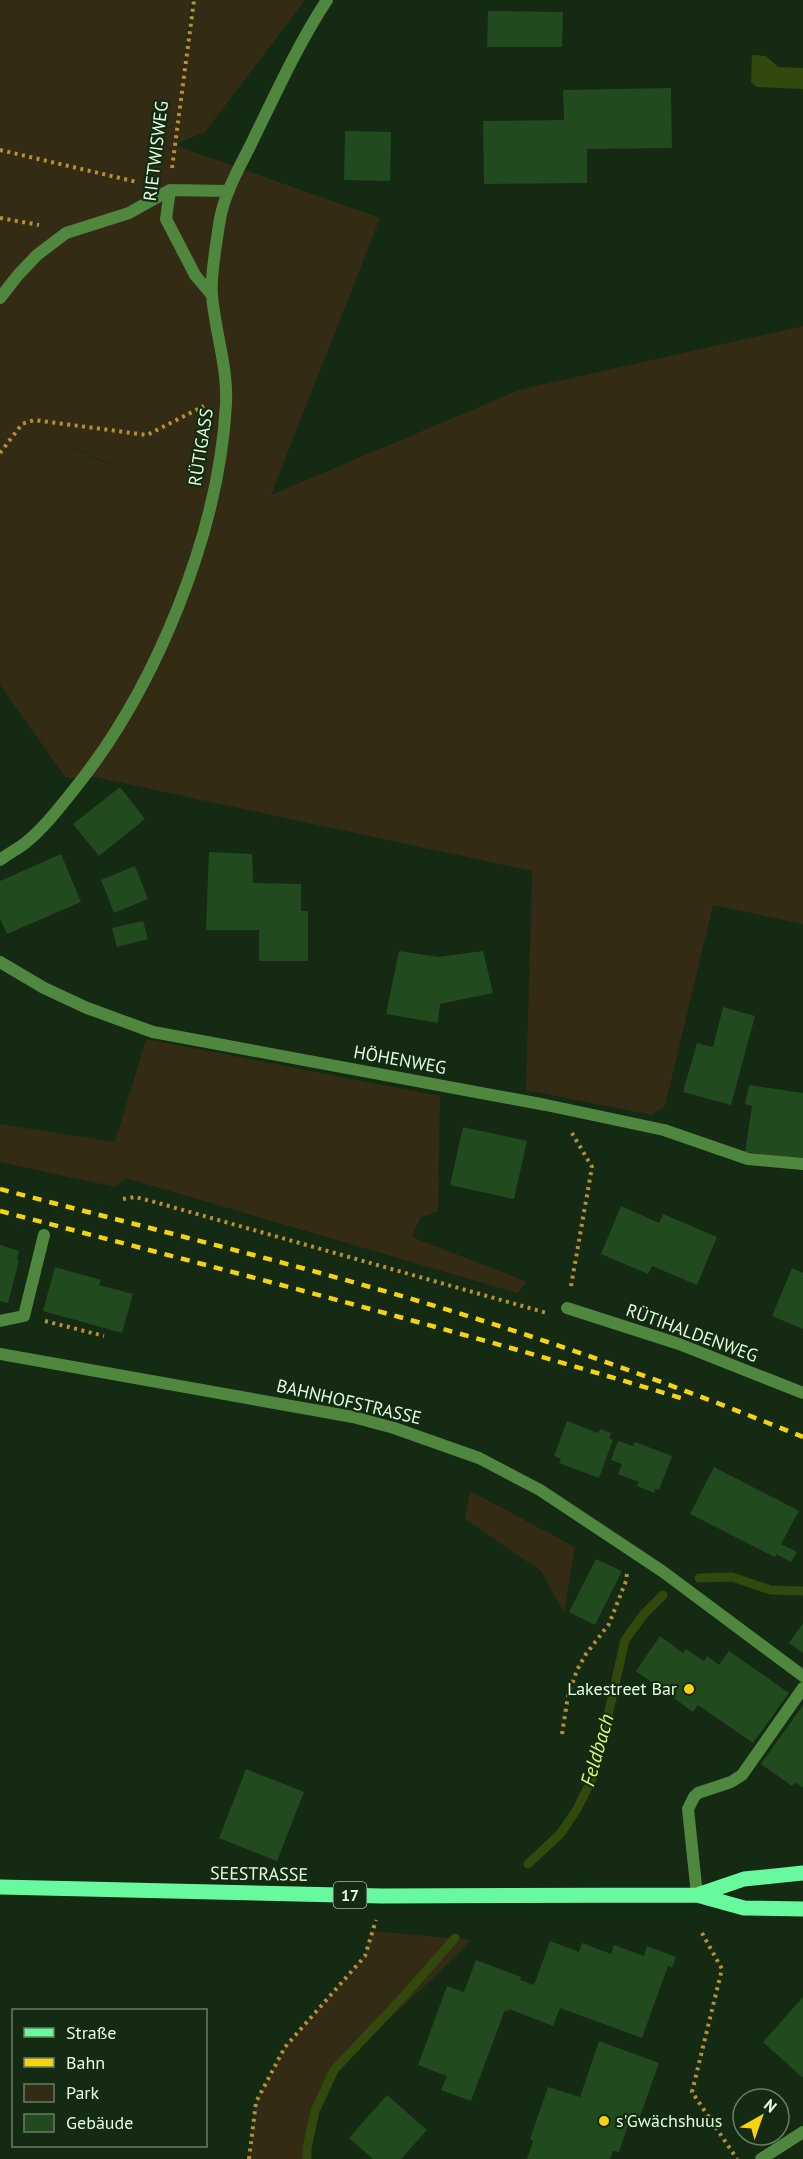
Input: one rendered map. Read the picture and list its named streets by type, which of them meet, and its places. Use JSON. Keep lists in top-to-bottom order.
{
  "streets": {
    "main road": ["SEESTRASSE", "17"],
    "street": [
      "RIETWISWEG",
      "RÜTIGASS",
      "HÖHENWEG",
      "RÜTIHALDENWEG",
      "BAHNHOFSTRASSE"
    ]
  },
  "crossings": [
    ["RIETWISWEG", "RÜTIGASS"]
  ],
  "water": ["Feldbach"],
  "places": ["Lakestreet Bar", "s'Gwächshuus"],
  "legend": [
    "Straße",
    "Bahn",
    "Park",
    "Gebäude"
  ],
  "north": "top right"
}
